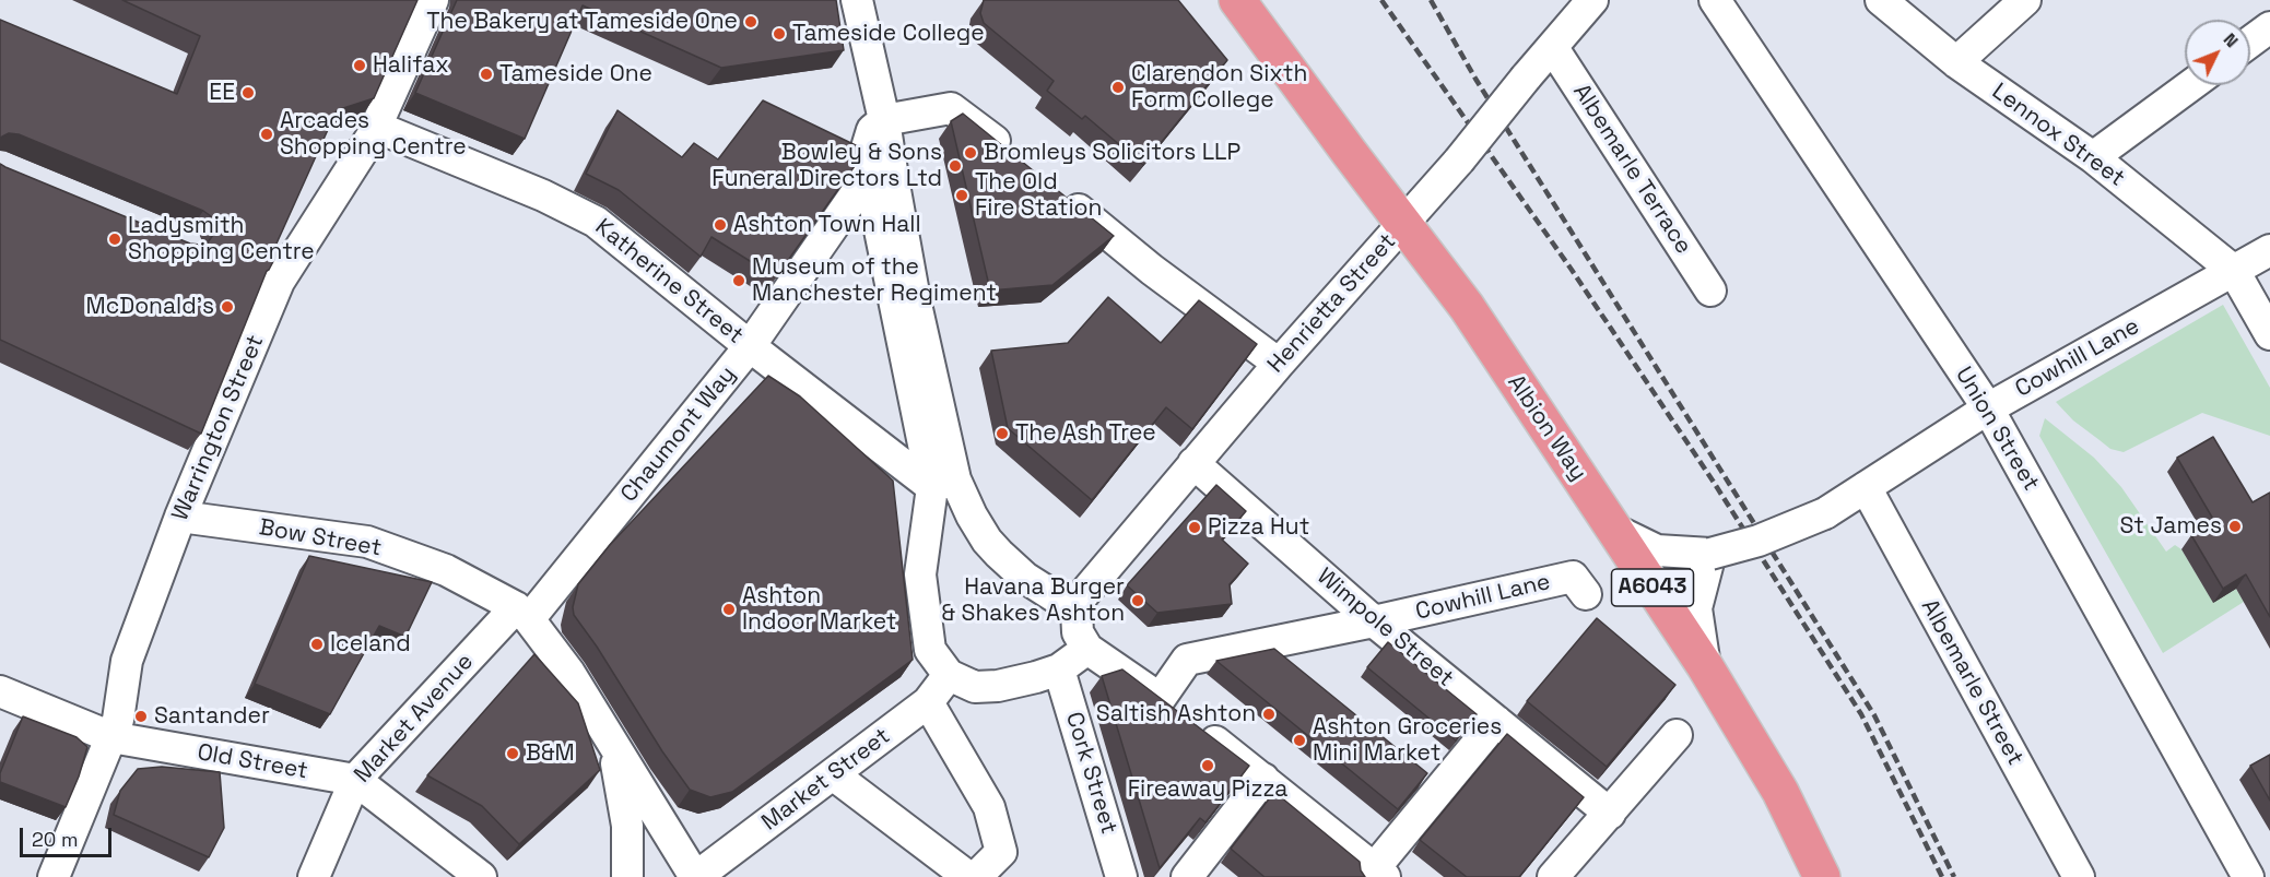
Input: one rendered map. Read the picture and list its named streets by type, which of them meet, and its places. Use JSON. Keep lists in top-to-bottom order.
{
  "streets": {
    "highway": ["Albion Way", "A6043"],
    "street": [
      "Lennox Street",
      "Albemarle Terrace",
      "Katherine Street",
      "Henrietta Street",
      "Cowhill Lane",
      "Warrington Street",
      "Union Street",
      "Chaumont Way",
      "Bow Street",
      "Wimpole Street",
      "Albemarle Street",
      "Market Avenue",
      "Old Street",
      "Cork Street",
      "Market Street"
    ]
  },
  "crossings": [
    ["Lennox Street", "Cowhill Lane"],
    ["Albemarle Terrace", "Henrietta Street"],
    ["Katherine Street", "Warrington Street"],
    ["Katherine Street", "Chaumont Way"],
    ["Henrietta Street", "Albion Way"],
    ["Henrietta Street", "Wimpole Street"],
    ["Cowhill Lane", "Albion Way"],
    ["Cowhill Lane", "Union Street"],
    ["Cowhill Lane", "Wimpole Street"],
    ["Cowhill Lane", "Albemarle Street"],
    ["Warrington Street", "Bow Street"],
    ["Warrington Street", "Old Street"],
    ["Chaumont Way", "Bow Street"],
    ["Chaumont Way", "Market Avenue"],
    ["Bow Street", "Market Avenue"],
    ["Bow Street", "Market Street"],
    ["Market Avenue", "Old Street"]
  ],
  "places": [
    "The Bakery at Tameside One",
    "Tameside College",
    "Halifax",
    "Tameside One",
    "Clarendon Sixth Form College",
    "EE",
    "Arcades Shopping Centre",
    "Bromleys Solicitors LLP",
    "Bowley & Sons Funeral Directors Ltd",
    "The Old Fire Station",
    "Ashton Town Hall",
    "Ladysmith Shopping Centre",
    "Museum of the Manchester Regiment",
    "McDonald's",
    "The Ash Tree",
    "St James",
    "Pizza Hut",
    "Havana Burger & Shakes Ashton",
    "Ashton Indoor Market",
    "Iceland",
    "Saltish Ashton",
    "Santander",
    "Ashton Groceries Mini Market",
    "B&M",
    "Fireaway Pizza"
  ],
  "scale_bar": "20 m",
  "north": "top right"
}
